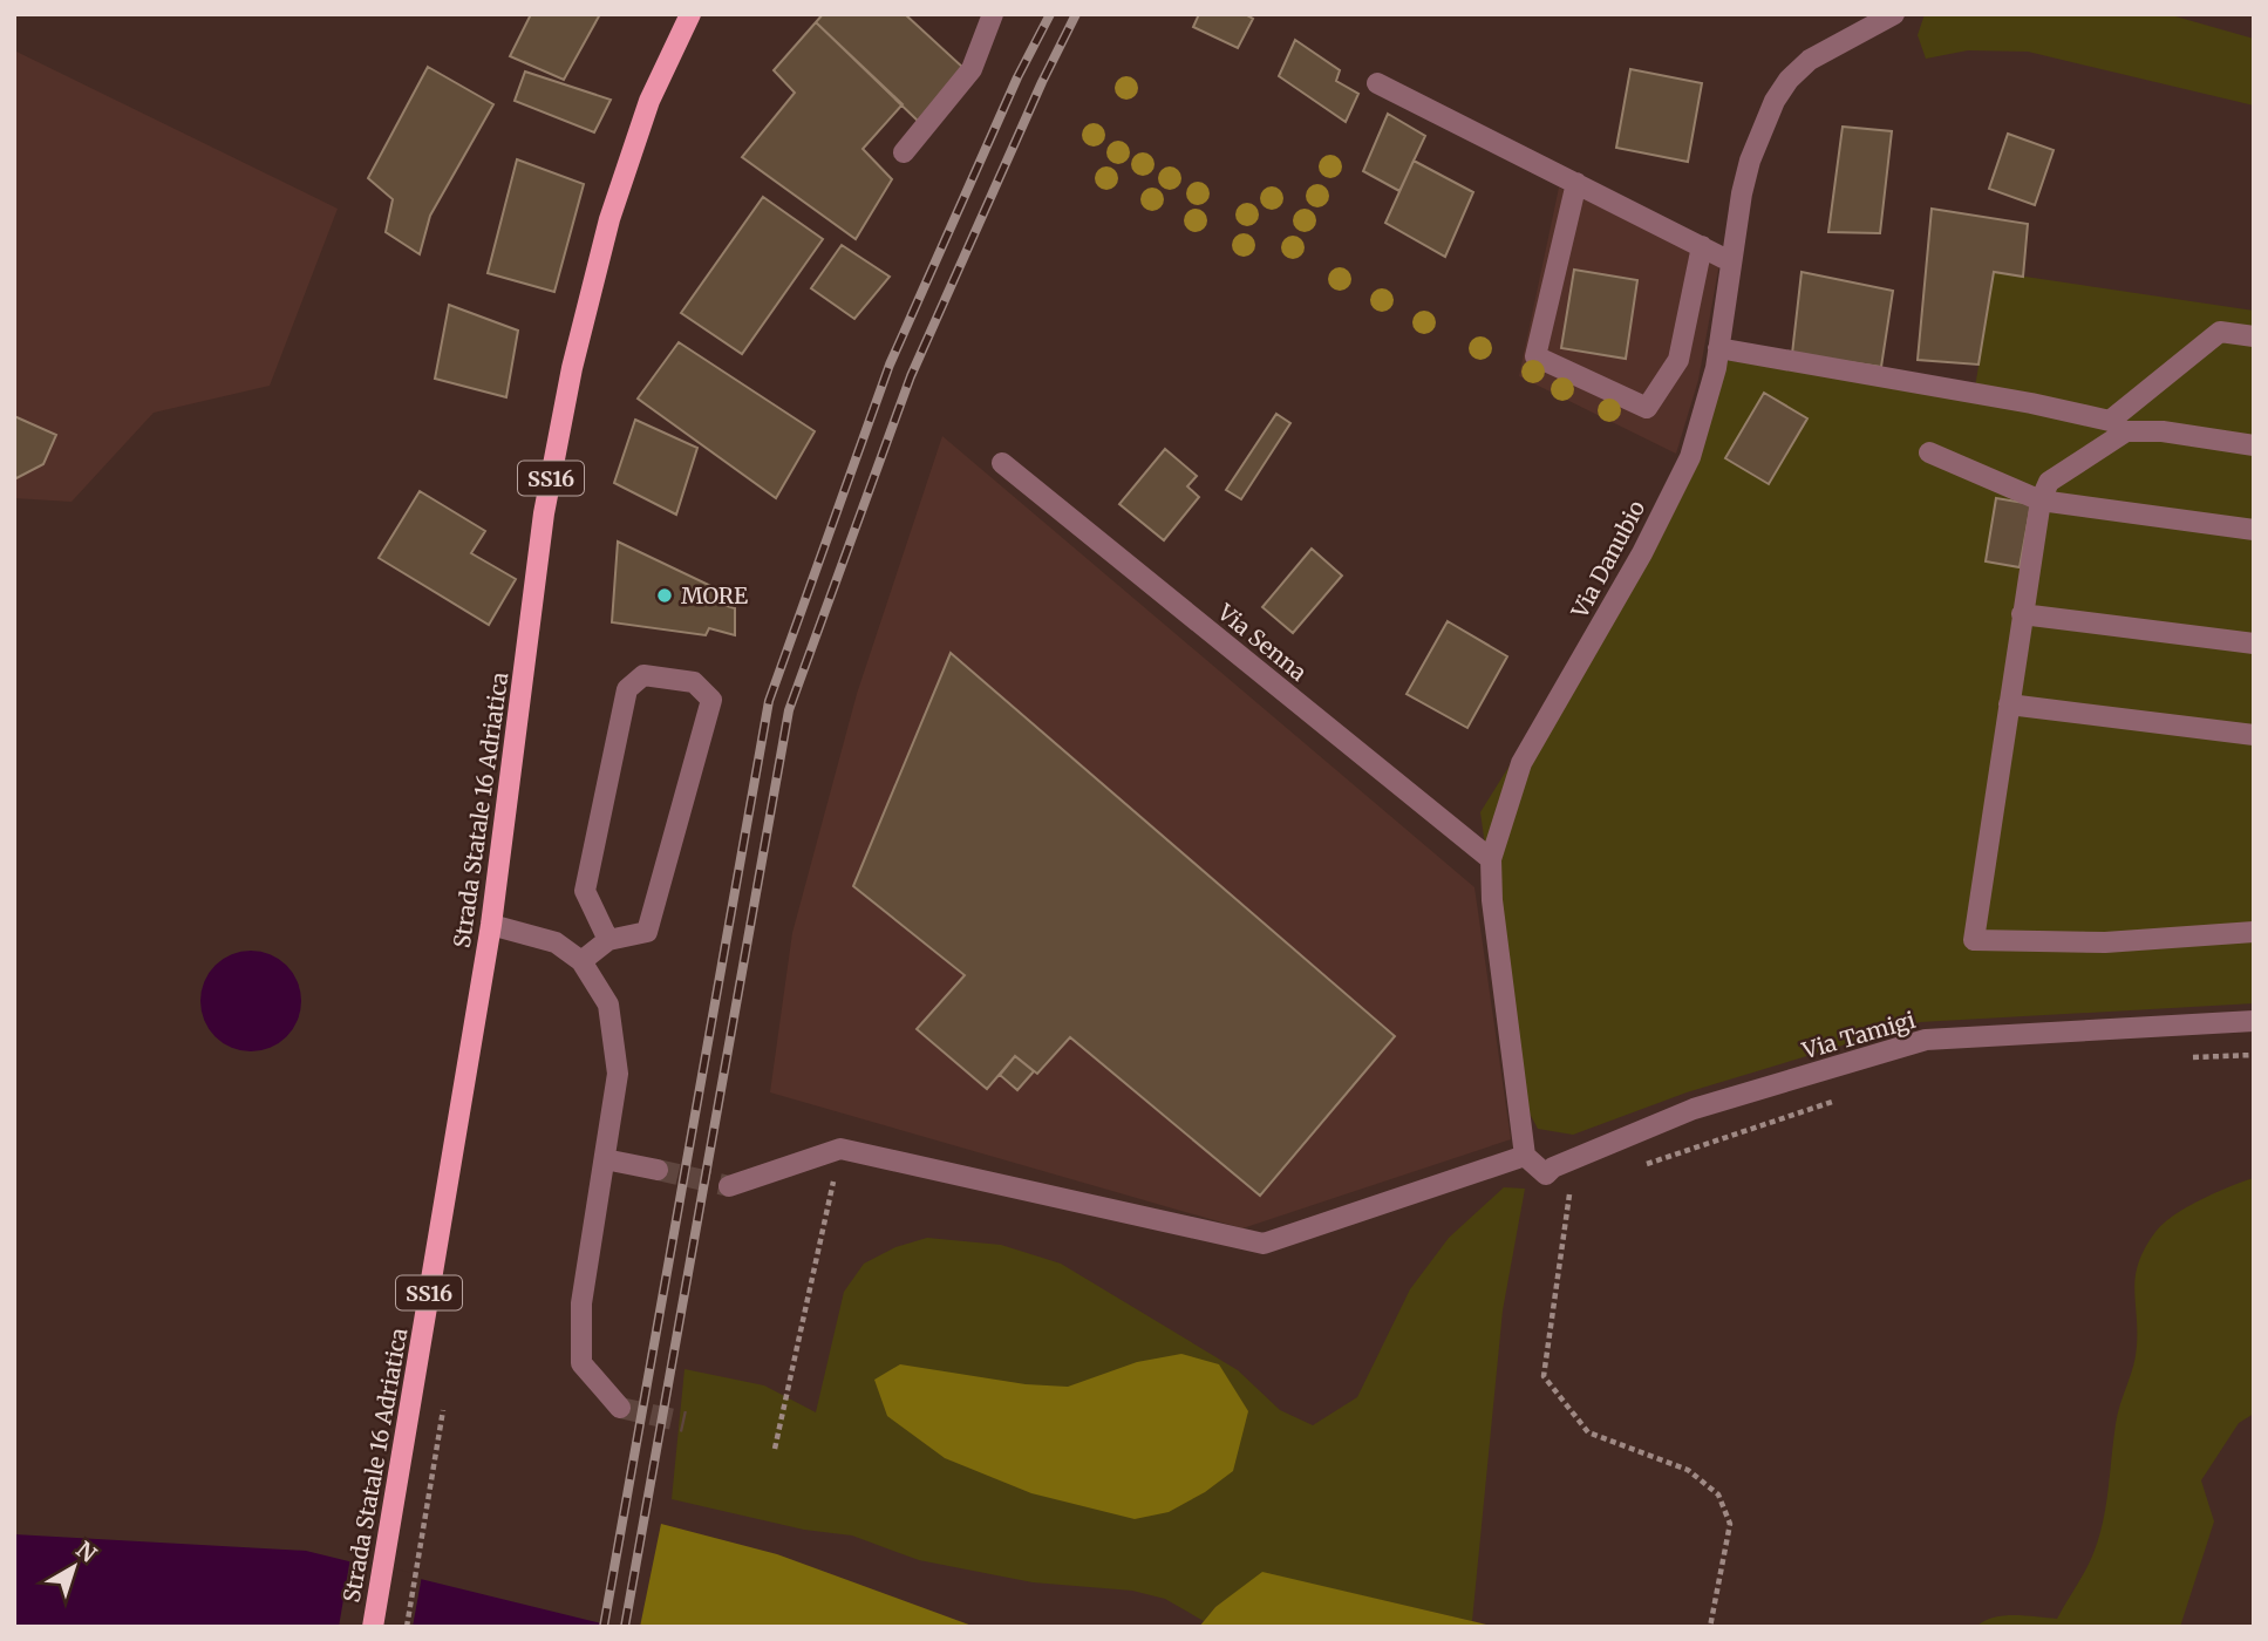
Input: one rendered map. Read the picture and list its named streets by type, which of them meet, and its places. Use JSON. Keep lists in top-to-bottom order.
{
  "streets": {
    "main road": ["SS16", "Strada Statale 16 Adriatica"],
    "street": ["Via Danubio", "Via Senna", "Via Tamigi"]
  },
  "crossings": [
    ["Via Danubio", "Via Senna"],
    ["Via Danubio", "Via Tamigi"]
  ],
  "places": ["MORE"],
  "north": "top right"
}
